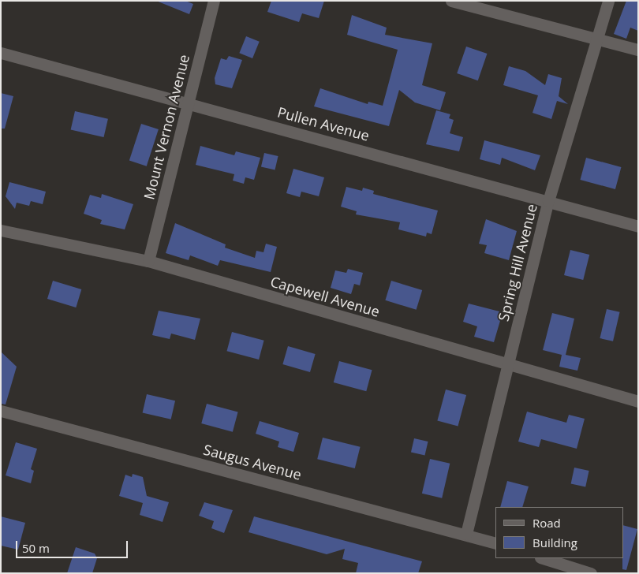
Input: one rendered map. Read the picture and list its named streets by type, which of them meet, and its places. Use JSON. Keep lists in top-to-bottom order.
{
  "streets": {
    "street": [
      "Pullen Avenue",
      "Mount Vernon Avenue",
      "Spring Hill Avenue",
      "Capewell Avenue",
      "Saugus Avenue"
    ]
  },
  "crossings": [
    ["Pullen Avenue", "Mount Vernon Avenue"],
    ["Pullen Avenue", "Spring Hill Avenue"],
    ["Mount Vernon Avenue", "Capewell Avenue"],
    ["Spring Hill Avenue", "Capewell Avenue"],
    ["Spring Hill Avenue", "Saugus Avenue"]
  ],
  "legend": ["Road", "Building"],
  "scale_bar": "50 m"
}
